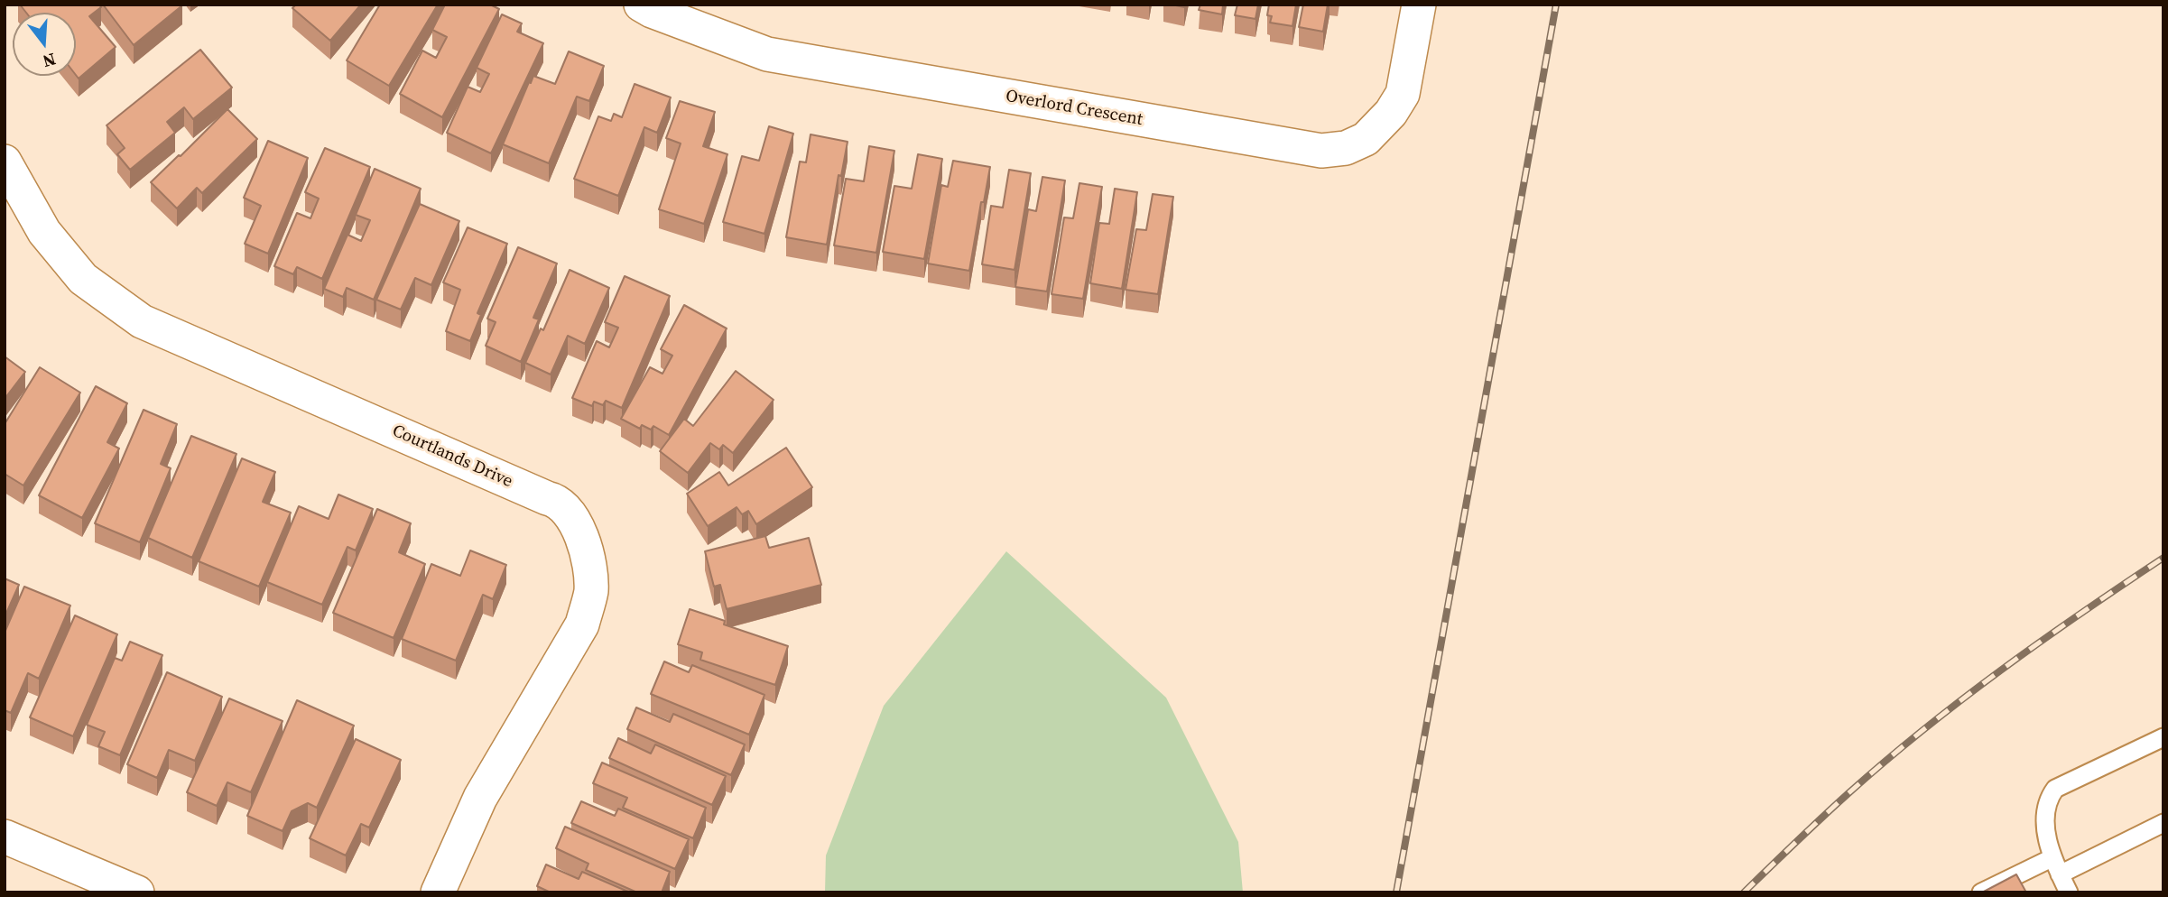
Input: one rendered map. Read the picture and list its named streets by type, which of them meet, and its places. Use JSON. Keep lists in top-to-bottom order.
{
  "streets": {
    "street": ["Overlord Crescent", "Courtlands Drive"]
  },
  "north": "bottom"
}
